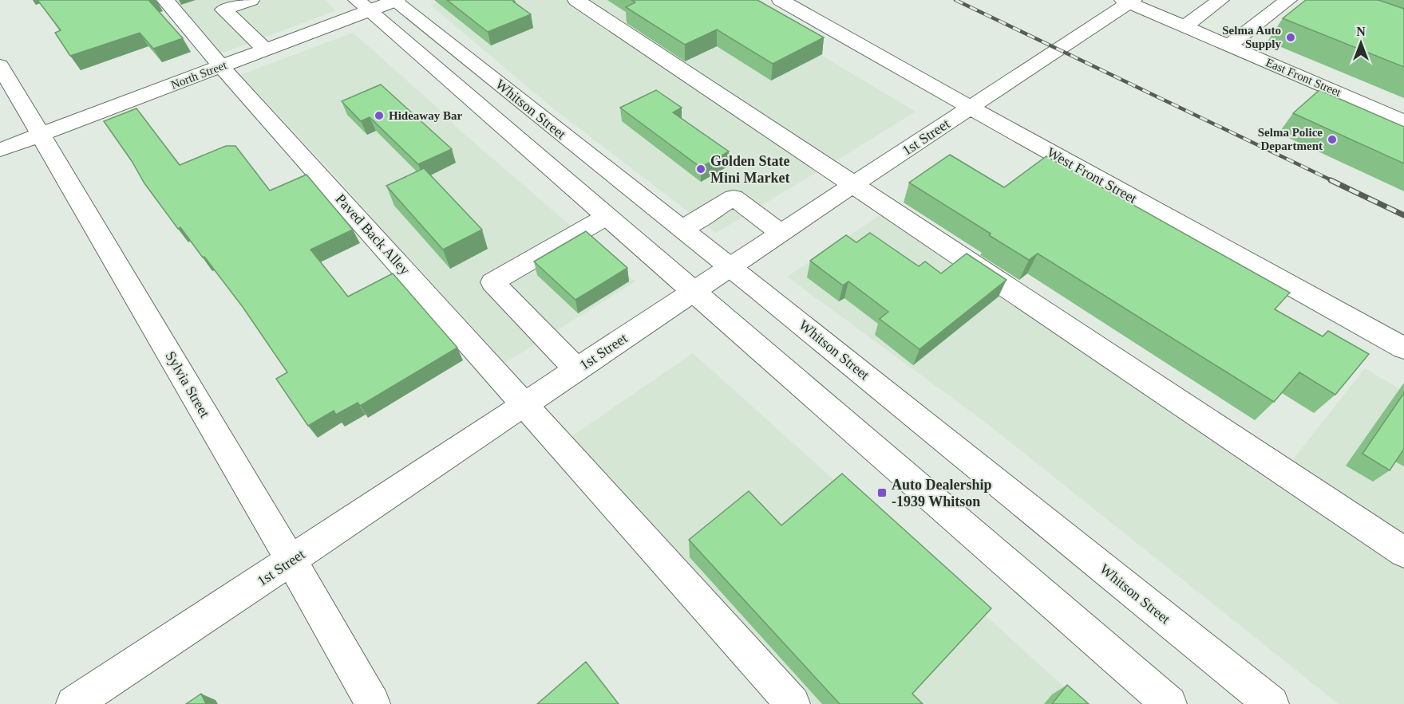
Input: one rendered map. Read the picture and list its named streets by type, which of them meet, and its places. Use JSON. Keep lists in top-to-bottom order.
{
  "streets": {
    "street": [
      "North Street",
      "East Front Street",
      "Whitson Street",
      "1st Street",
      "West Front Street",
      "Paved Back Alley",
      "Sylvia Street"
    ]
  },
  "crossings": [
    ["North Street", "Whitson Street"],
    ["North Street", "Paved Back Alley"],
    ["North Street", "Sylvia Street"],
    ["East Front Street", "1st Street"],
    ["Whitson Street", "1st Street"],
    ["1st Street", "West Front Street"],
    ["1st Street", "Paved Back Alley"],
    ["1st Street", "Sylvia Street"]
  ],
  "places": {
    "other": [
      "Selma Auto Supply",
      "Hideaway Bar",
      "Selma Police Department",
      "Golden State Mini Market"
    ],
    "transit": ["Auto Dealership -1939 Whitson"]
  },
  "north": "top"
}
